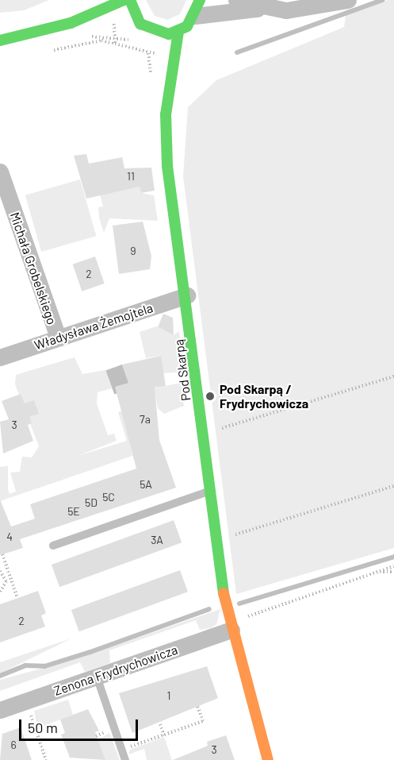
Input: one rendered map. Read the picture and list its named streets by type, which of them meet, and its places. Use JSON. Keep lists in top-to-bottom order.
{
  "streets": {
    "street": [
      "Michała Grobelskiego",
      "Władysława Żemojtela",
      "Pod Skarpą",
      "Zenona Frydrychowicza"
    ]
  },
  "crossings": [
    ["Michała Grobelskiego", "Władysława Żemojtela"],
    ["Władysława Żemojtela", "Pod Skarpą"],
    ["Pod Skarpą", "Zenona Frydrychowicza"]
  ],
  "places": ["Pod Skarpą / Frydrychowicza"],
  "house_numbers": [
    "11",
    "9",
    "2",
    "7a",
    "3",
    "5A",
    "5C",
    "5D",
    "5E",
    "4",
    "3A",
    "2",
    "1",
    "6",
    "3"
  ],
  "scale_bar": "50 m"
}
